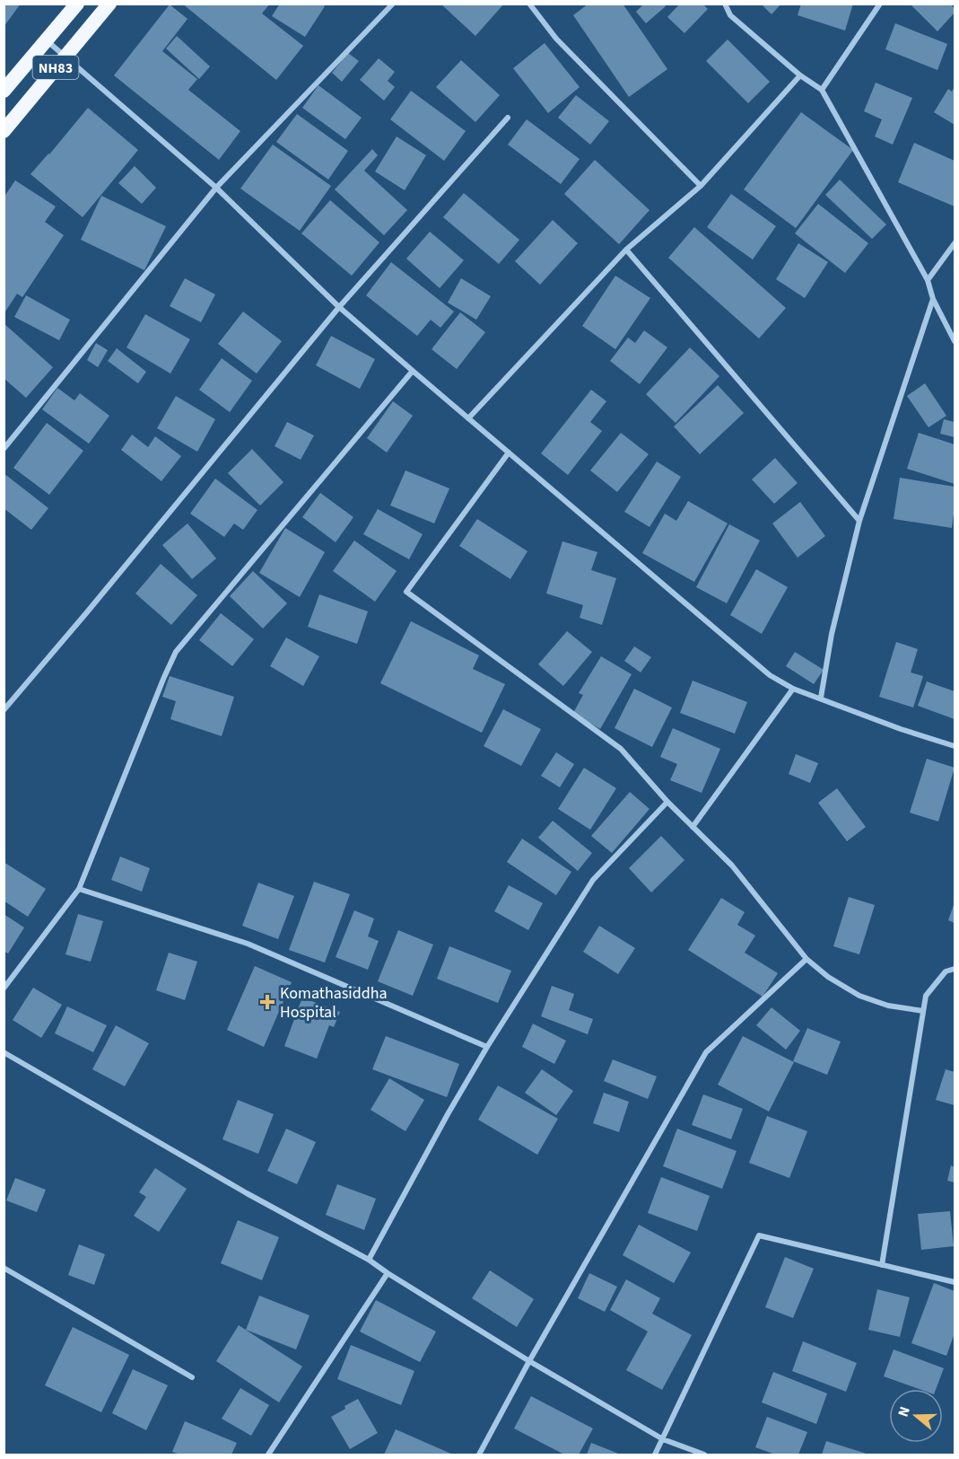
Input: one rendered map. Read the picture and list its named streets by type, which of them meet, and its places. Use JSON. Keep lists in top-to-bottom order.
{
  "streets": {
    "highway": ["NH83"]
  },
  "places": {
    "health": ["Komathasiddha Hospital"]
  },
  "north": "left"
}
